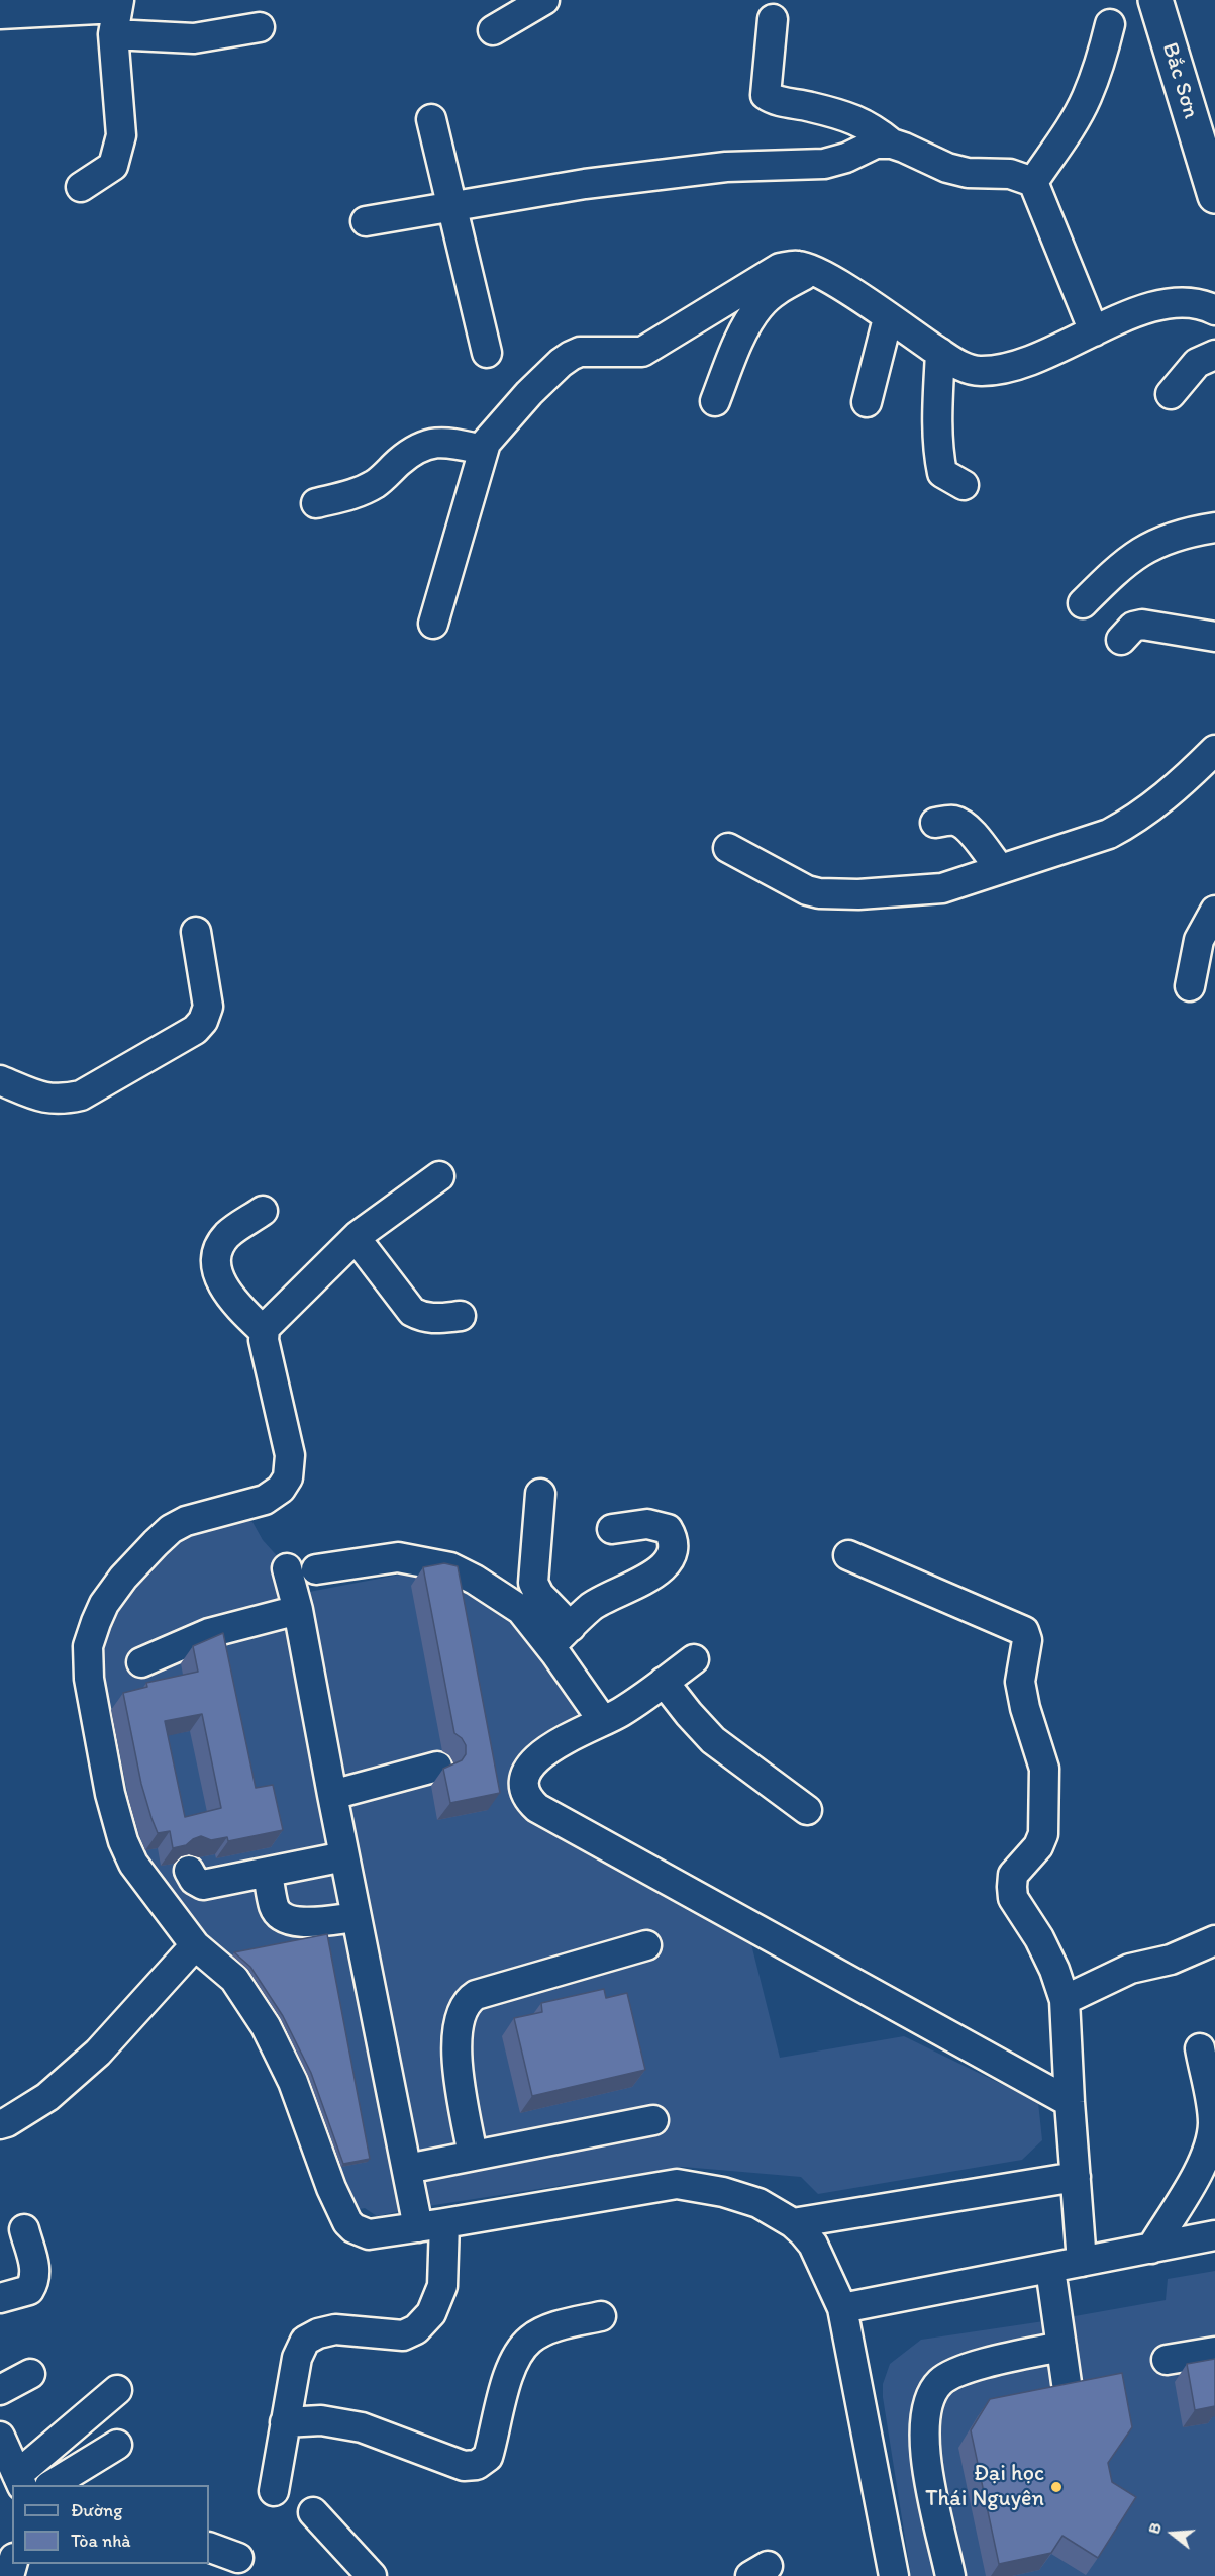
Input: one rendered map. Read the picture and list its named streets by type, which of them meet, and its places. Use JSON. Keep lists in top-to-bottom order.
{
  "streets": {
    "main road": ["Bắc Sơn"]
  },
  "places": ["Đại học Thái Nguyên"],
  "legend": ["Đường", "Tòa nhà"],
  "north": "left"
}
